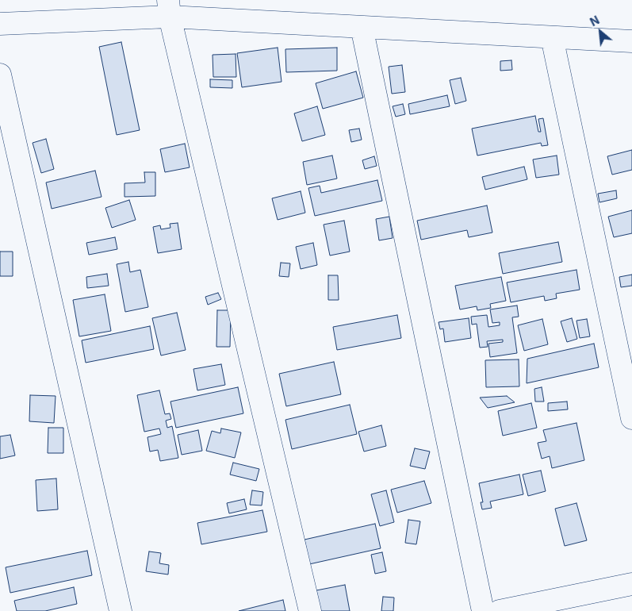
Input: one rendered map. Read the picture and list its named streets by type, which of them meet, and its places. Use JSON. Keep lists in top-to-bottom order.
{
  "north": "top left"
}
